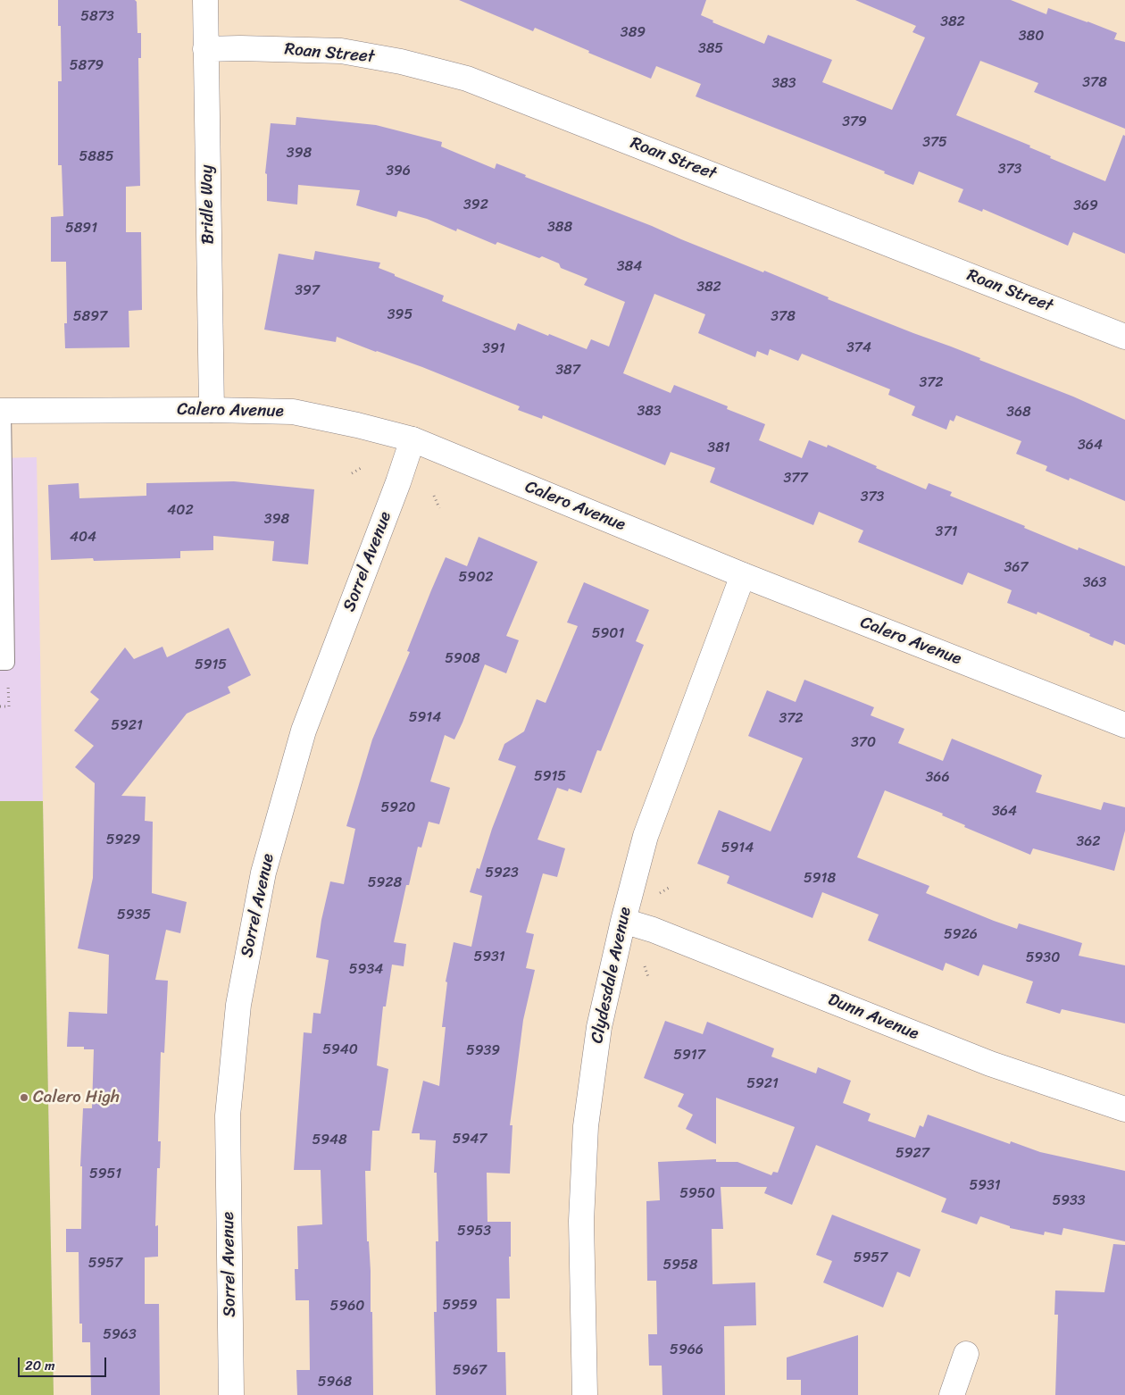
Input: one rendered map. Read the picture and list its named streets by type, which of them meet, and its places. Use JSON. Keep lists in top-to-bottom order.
{
  "streets": {
    "street": [
      "Roan Street",
      "Bridle Way",
      "Calero Avenue",
      "Sorrel Avenue",
      "Clydesdale Avenue",
      "Dunn Avenue"
    ]
  },
  "crossings": [
    ["Roan Street", "Bridle Way"],
    ["Bridle Way", "Calero Avenue"],
    ["Calero Avenue", "Sorrel Avenue"],
    ["Calero Avenue", "Clydesdale Avenue"],
    ["Clydesdale Avenue", "Dunn Avenue"]
  ],
  "places": ["Calero High"],
  "house_numbers": [
    "5873",
    "382",
    "389",
    "380",
    "385",
    "5879",
    "378",
    "383",
    "379",
    "375",
    "398",
    "5885",
    "373",
    "396",
    "392",
    "369",
    "388",
    "5891",
    "384",
    "382",
    "397",
    "395",
    "5897",
    "378",
    "374",
    "391",
    "387",
    "372",
    "383",
    "368",
    "364",
    "381",
    "377",
    "373",
    "402",
    "398",
    "371",
    "404",
    "367",
    "5902",
    "363",
    "5901",
    "5908",
    "5915",
    "5914",
    "372",
    "5921",
    "370",
    "5915",
    "366",
    "5920",
    "364",
    "5929",
    "362",
    "5914",
    "5923",
    "5918",
    "5928",
    "5935",
    "5926",
    "5931",
    "5930",
    "5934",
    "5940",
    "5939",
    "5917",
    "5921",
    "5947",
    "5948",
    "5927",
    "5951",
    "5931",
    "5950",
    "5933",
    "5953",
    "5957",
    "5957",
    "5958",
    "5959",
    "5960",
    "5963",
    "5966",
    "5967",
    "5968"
  ],
  "scale_bar": "20 m"
}
